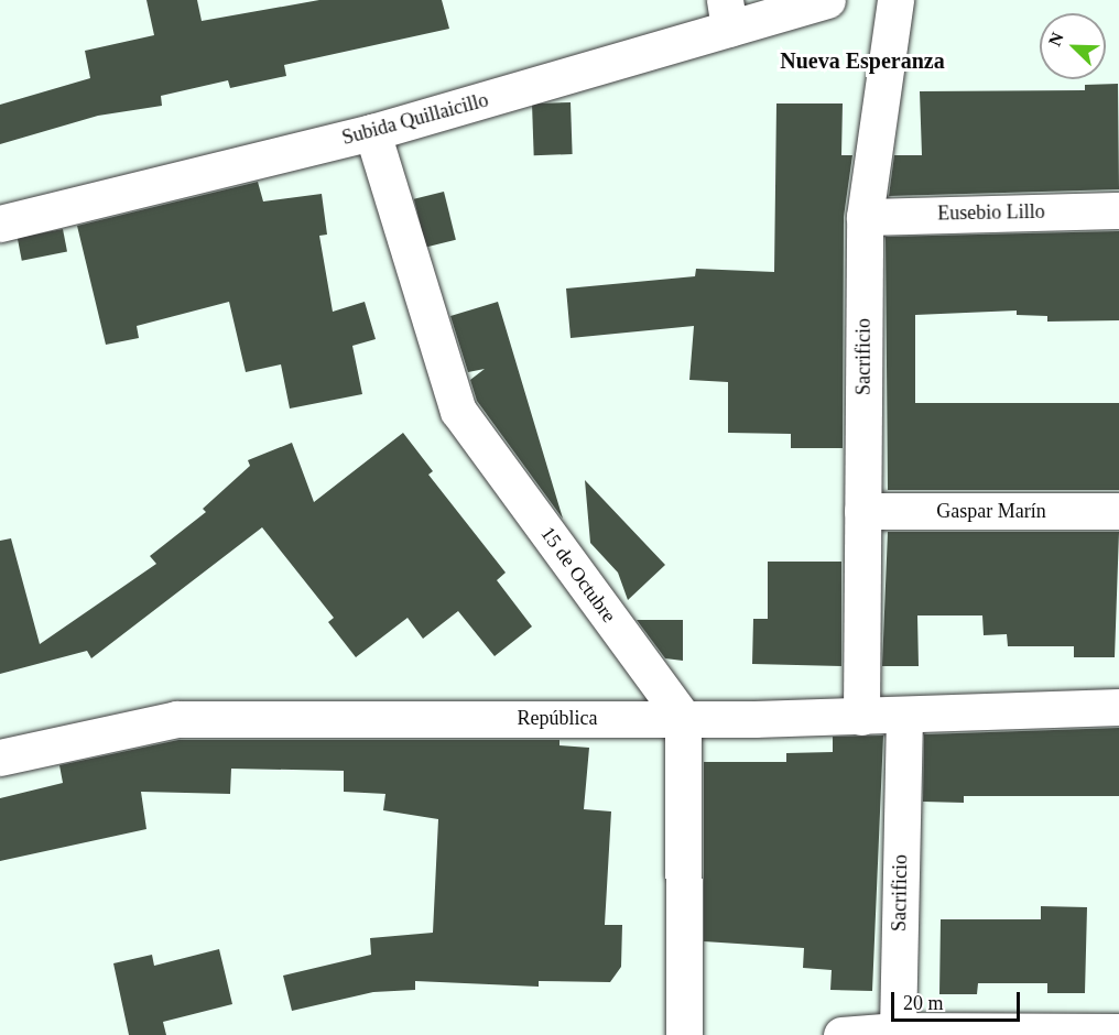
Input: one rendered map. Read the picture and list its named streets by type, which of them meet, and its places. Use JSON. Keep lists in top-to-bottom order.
{
  "streets": {
    "street": [
      "Subida Quillaicillo",
      "Eusebio Lillo",
      "Sacrificio",
      "Gaspar Marín",
      "15 de Octubre",
      "República"
    ]
  },
  "crossings": [
    ["Subida Quillaicillo", "15 de Octubre"],
    ["Eusebio Lillo", "Sacrificio"],
    ["Sacrificio", "Gaspar Marín"],
    ["Sacrificio", "República"],
    ["15 de Octubre", "República"]
  ],
  "districts": ["Nueva Esperanza"],
  "scale_bar": "20 m",
  "north": "top left"
}
